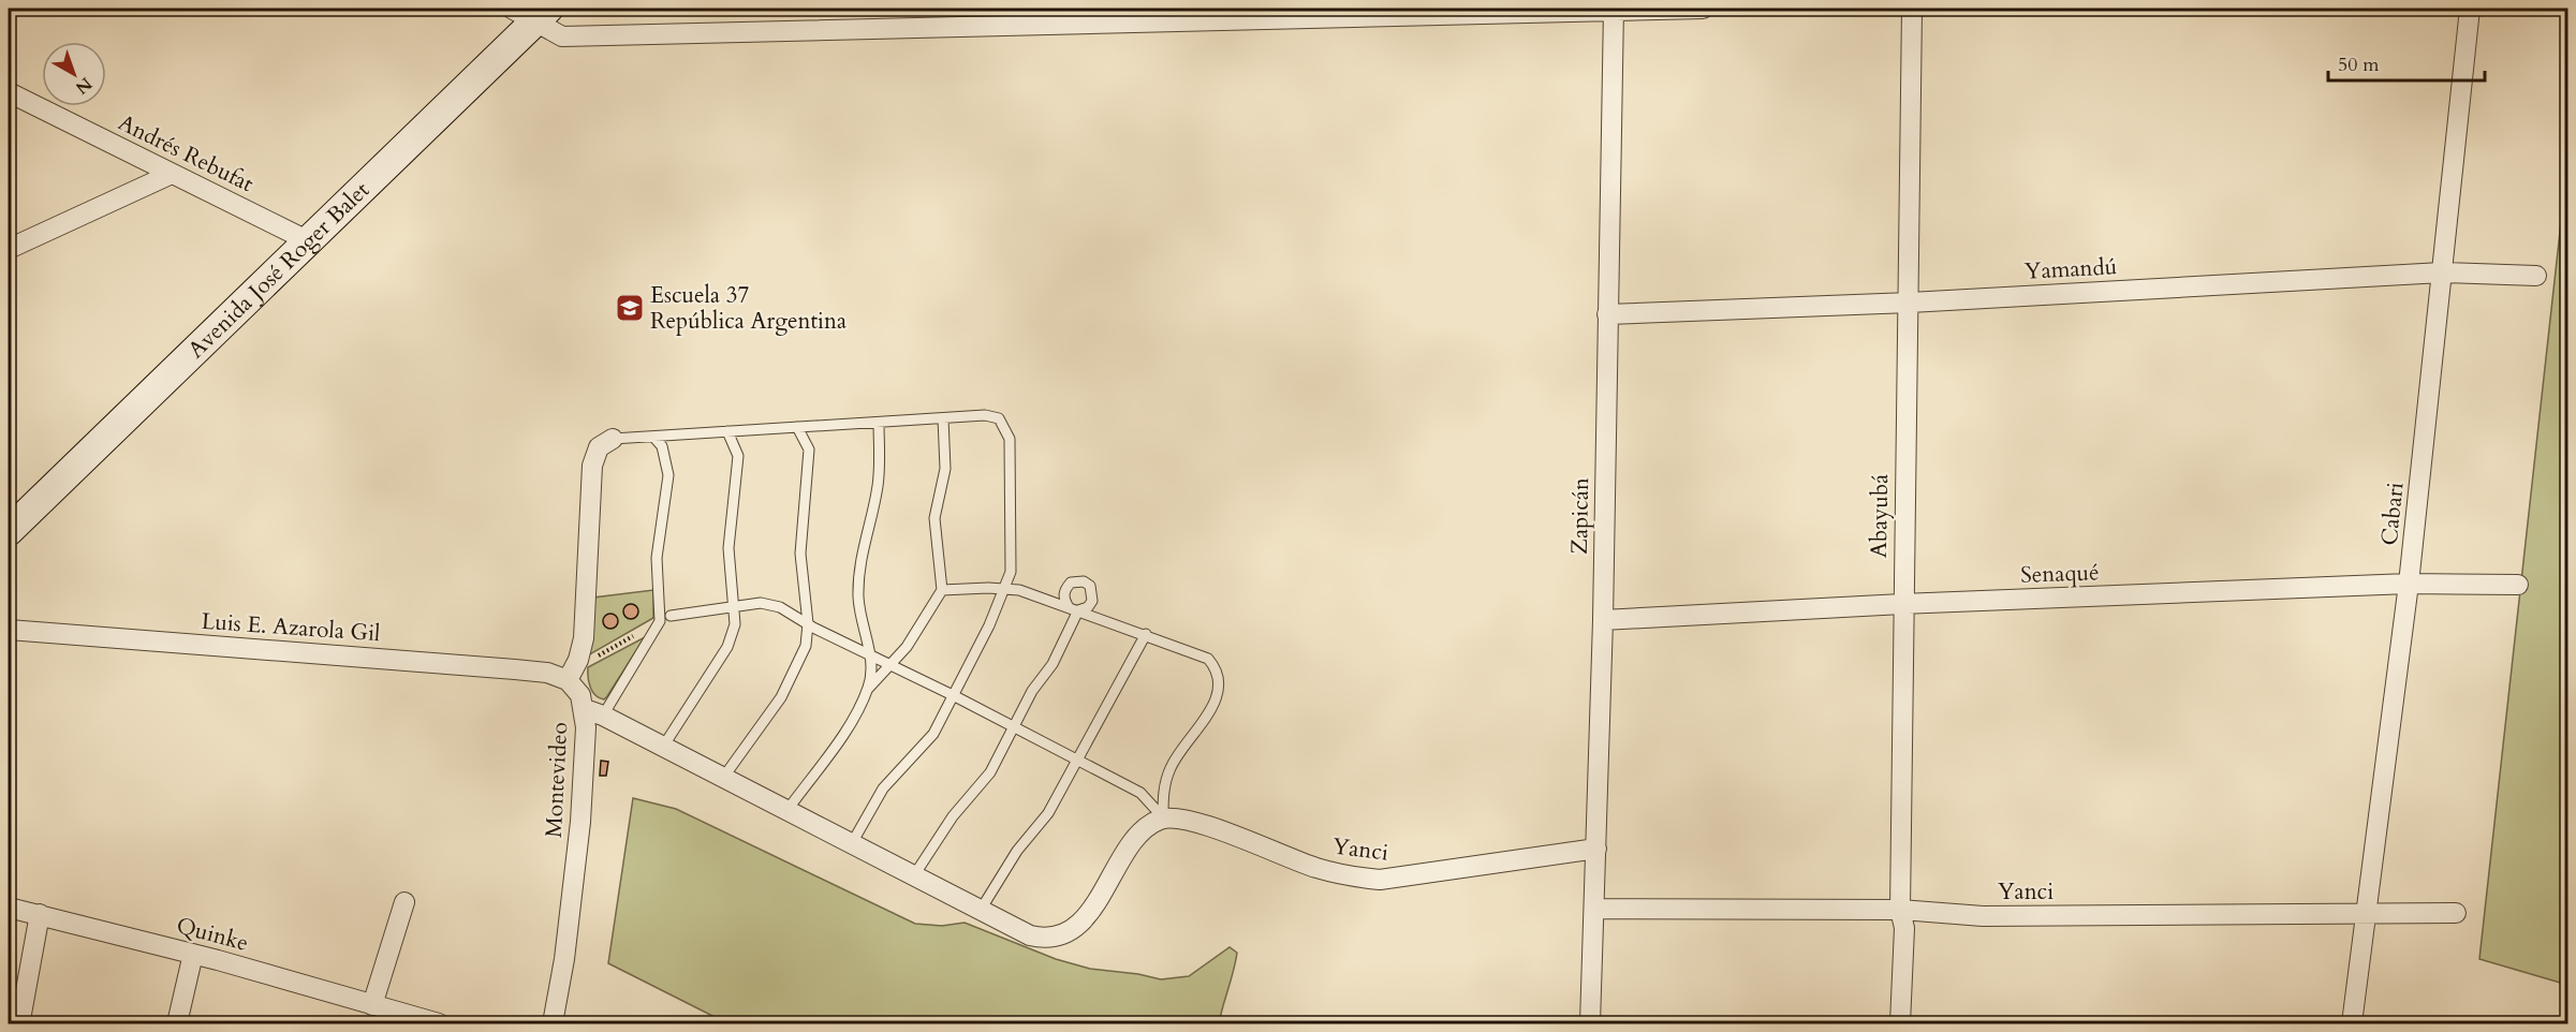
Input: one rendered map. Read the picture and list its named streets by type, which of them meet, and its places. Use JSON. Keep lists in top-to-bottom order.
{
  "streets": {
    "street": [
      "Andrés Rebufat",
      "Avenida José Roger Balet",
      "Yamandú",
      "Cabari",
      "Zapicán",
      "Abayubá",
      "Senaqué",
      "Luis E. Azarola Gil",
      "Montevideo",
      "Yanci",
      "Quinke"
    ]
  },
  "crossings": [
    ["Andrés Rebufat", "Avenida José Roger Balet"],
    ["Yamandú", "Cabari"],
    ["Yamandú", "Zapicán"],
    ["Yamandú", "Abayubá"],
    ["Cabari", "Senaqué"],
    ["Cabari", "Yanci"],
    ["Zapicán", "Senaqué"],
    ["Zapicán", "Yanci"],
    ["Abayubá", "Senaqué"],
    ["Abayubá", "Yanci"],
    ["Luis E. Azarola Gil", "Montevideo"]
  ],
  "places": {
    "school or university": ["Escuela 37 República Argentina"]
  },
  "scale_bar": "50 m",
  "north": "bottom right"
}
